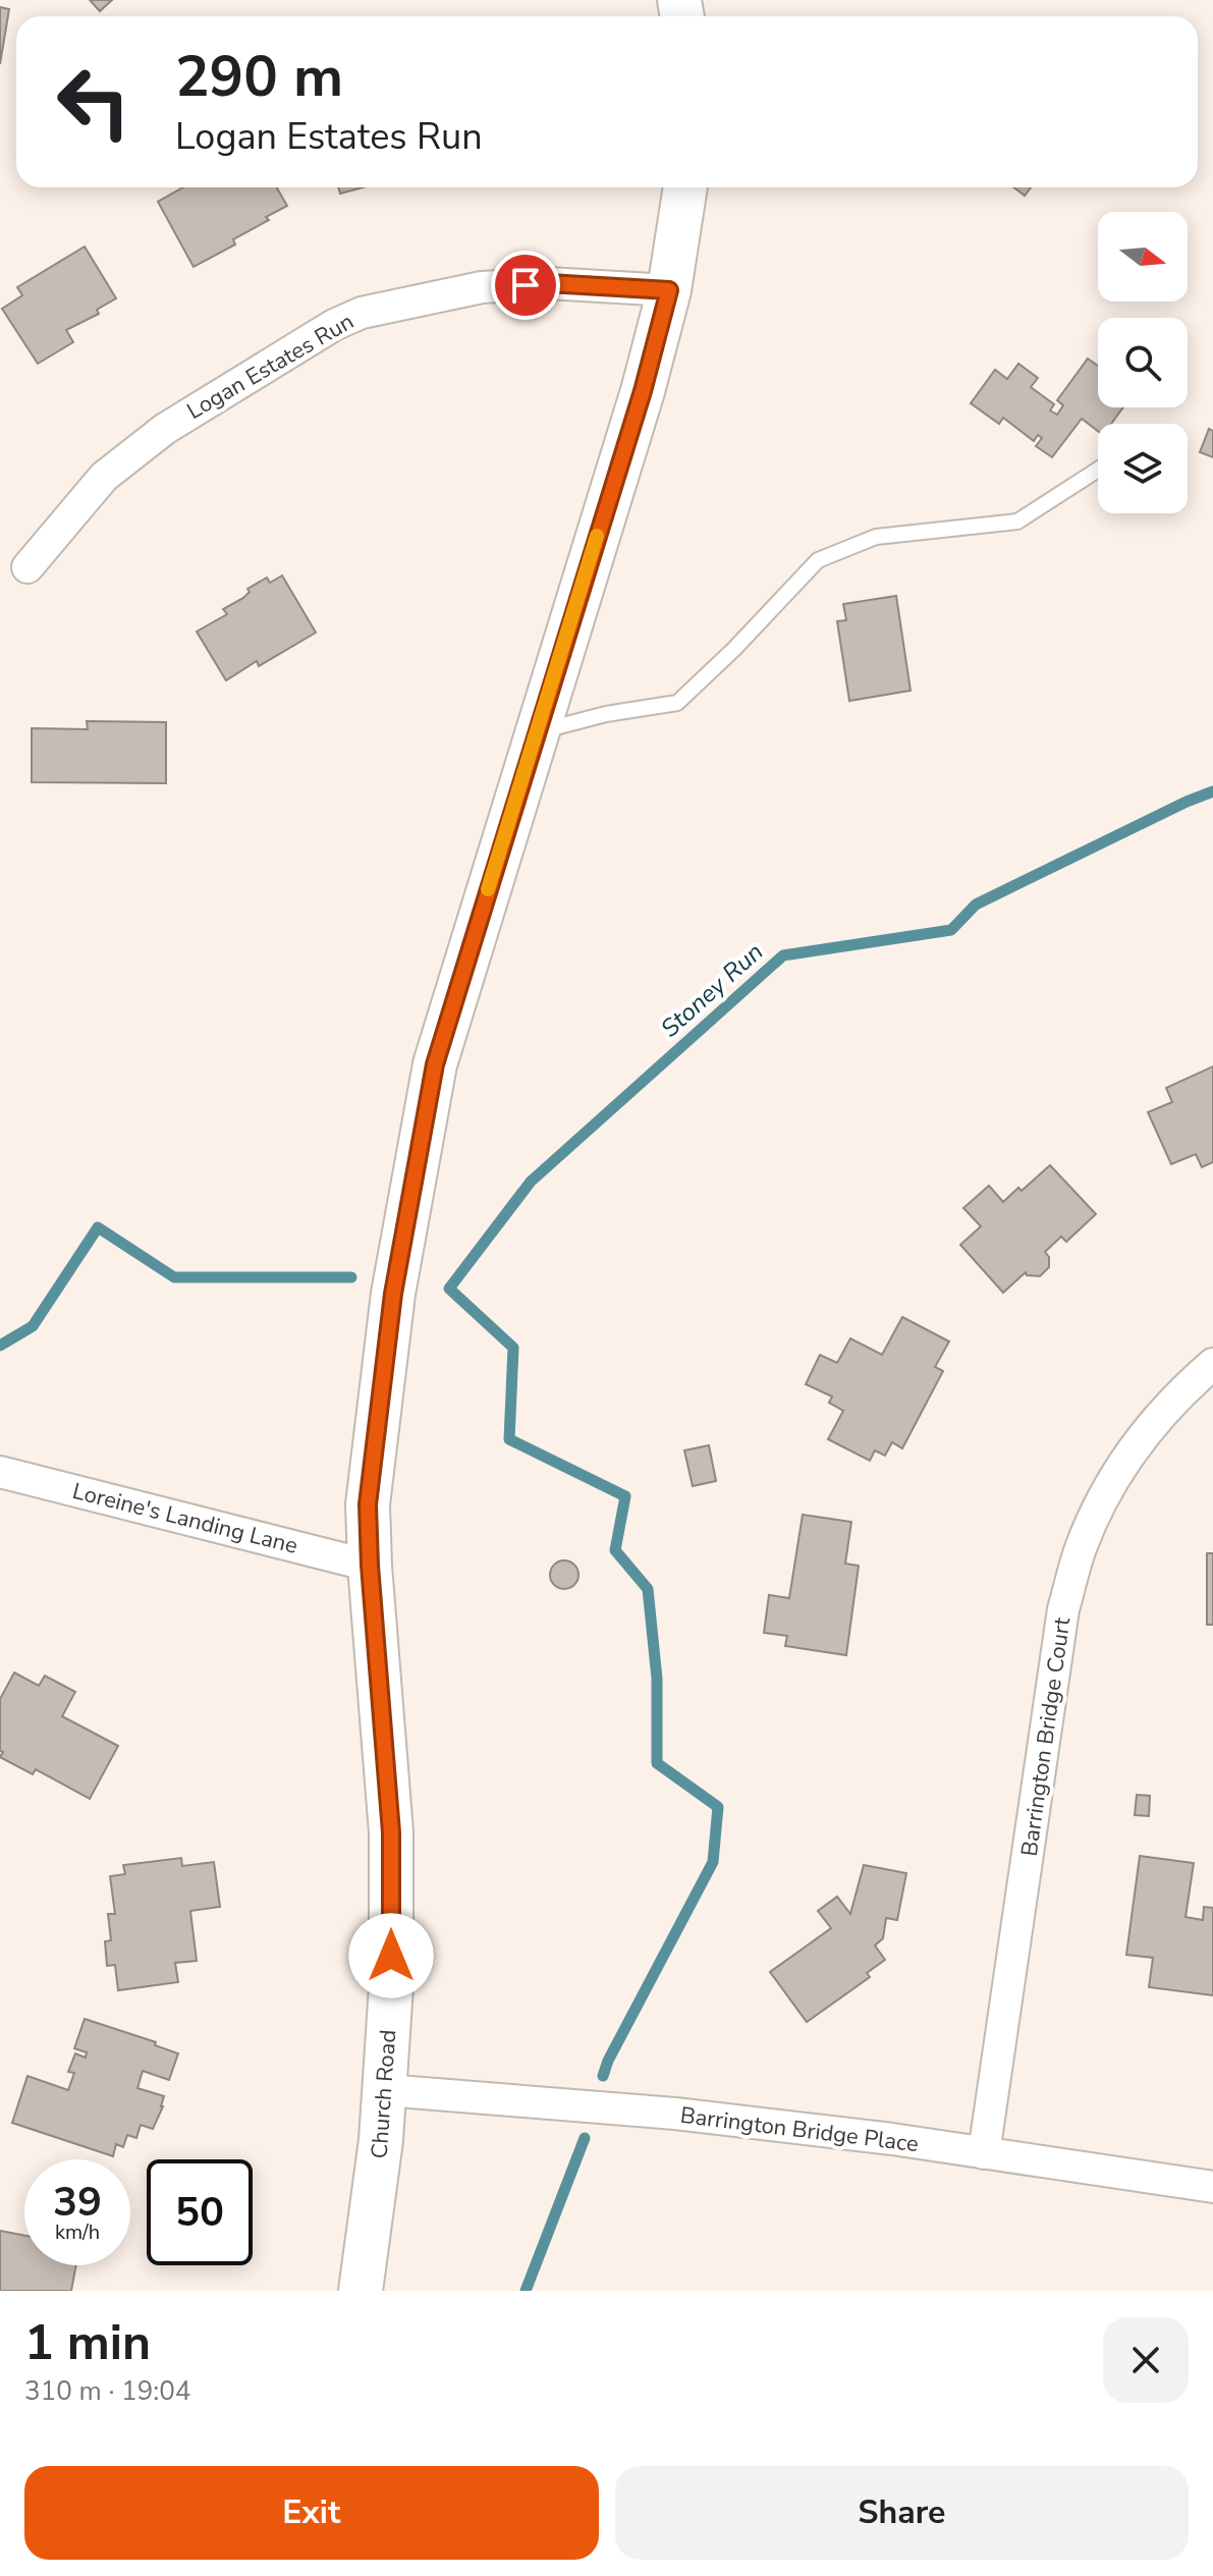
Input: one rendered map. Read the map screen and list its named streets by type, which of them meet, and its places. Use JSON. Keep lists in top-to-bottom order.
{
  "streets": {
    "main road": ["Church Road"],
    "street": [
      "Logan Estates Run",
      "Loreine's Landing Lane",
      "Barrington Bridge Court",
      "Barrington Bridge Place"
    ]
  },
  "crossings": [
    ["Logan Estates Run", "Church Road"],
    ["Loreine's Landing Lane", "Church Road"],
    ["Barrington Bridge Court", "Barrington Bridge Place"],
    ["Church Road", "Barrington Bridge Place"]
  ],
  "water": ["Stoney Run"],
  "north": "right",
  "page": {
    "turn": ["290 m", "Logan Estates Run"],
    "speed": "39 km/h",
    "limit": "50",
    "heading": ["1 min", "310 m · 19:04"],
    "buttons": ["Exit", "Share"]
  }
}
